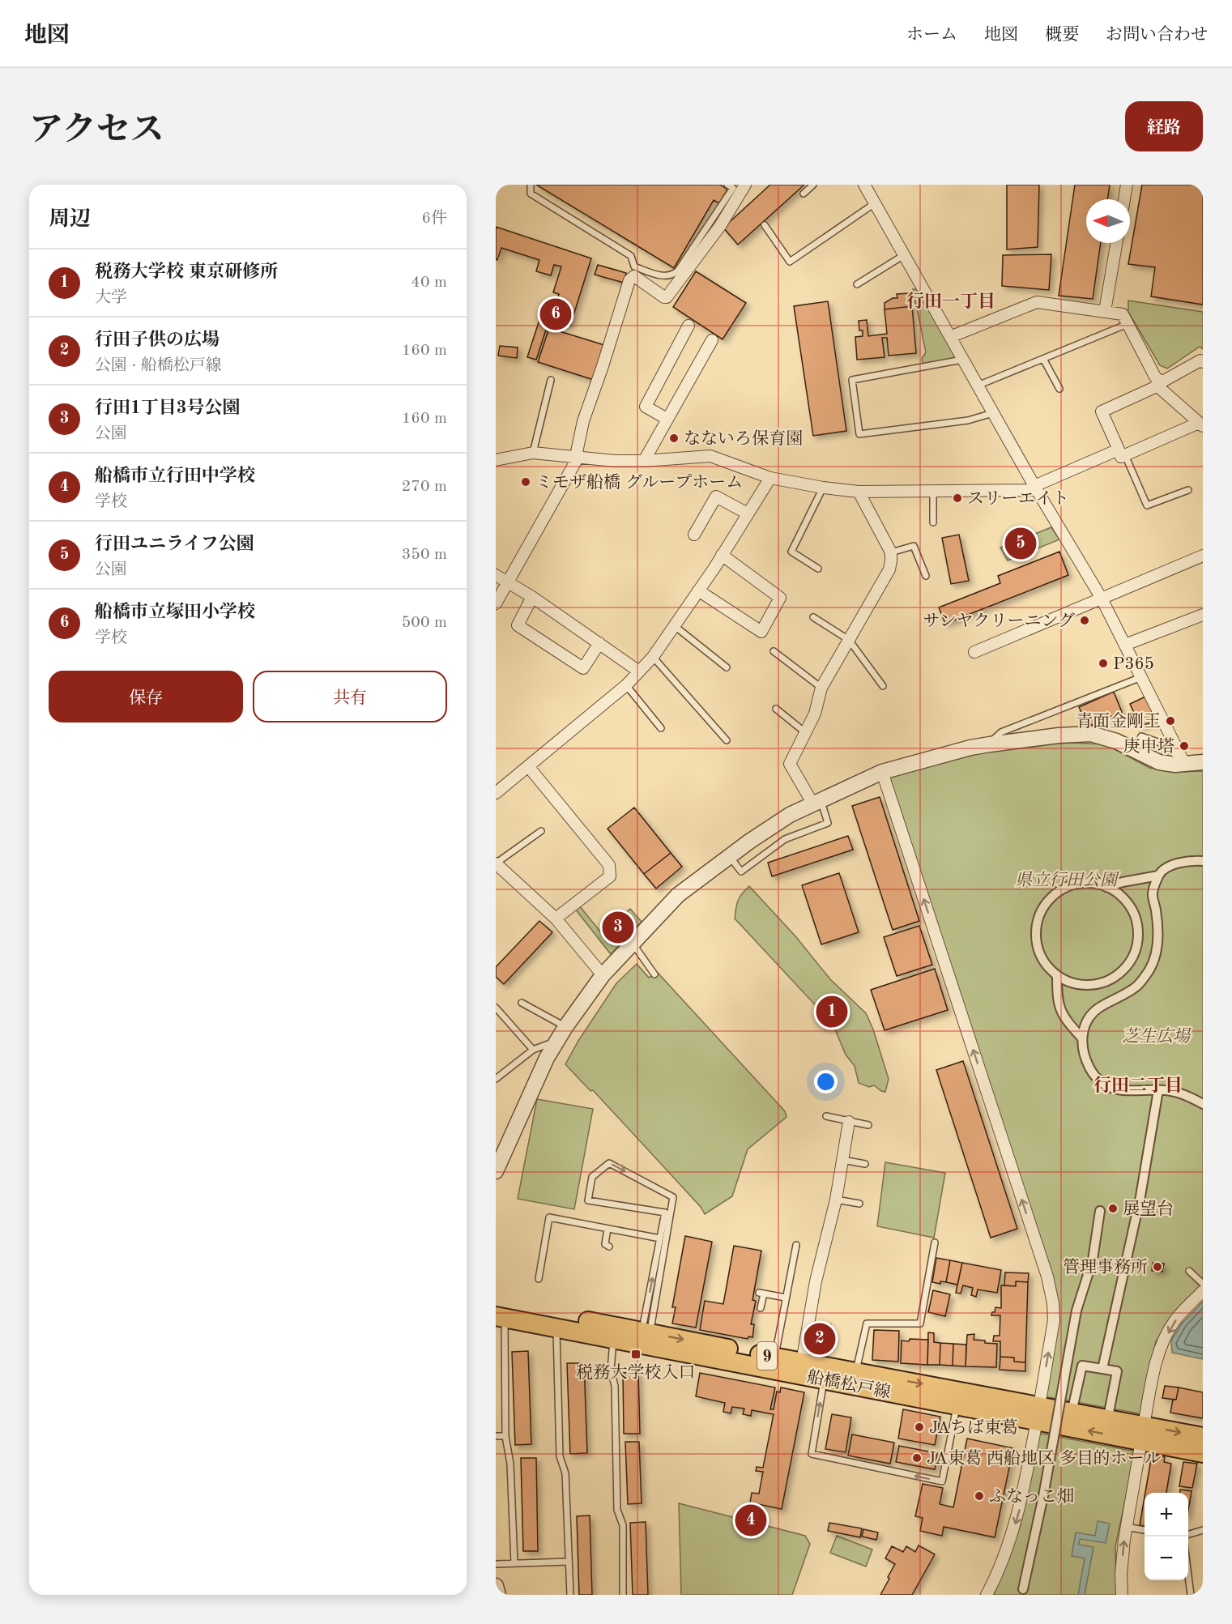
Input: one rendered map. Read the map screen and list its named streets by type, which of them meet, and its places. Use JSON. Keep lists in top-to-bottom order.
{
  "streets": {
    "main road": ["9", "船橋松戸線"]
  },
  "districts": ["行田一丁目", "行田二丁目"],
  "parks": ["県立行田公園", "芝生広場"],
  "places": {
    "other": [
      "なないろ保育園",
      "ミモザ船橋 グループホーム",
      "スリーエイト",
      "サンヤクリーニング",
      "P365",
      "青面金剛王",
      "庚申塔",
      "展望台",
      "管理事務所",
      "JAちば東葛",
      "JA東葛 西船地区 多目的ホール",
      "ふなっこ畑"
    ],
    "transit": ["税務大学校入口"]
  },
  "north": "left",
  "page": {
    "header": "地図",
    "nav": [
      "ホーム",
      "地図",
      "概要",
      "お問い合わせ"
    ],
    "title": "アクセス",
    "buttons": [
      "経路",
      ["保存", "共有"]
    ],
    "heading": ["周辺", "6件"],
    "list": [
      {
        "mark": "1",
        "name": "税務大学校 東京研修所",
        "note": "大学",
        "value": "40 m"
      },
      {
        "mark": "2",
        "name": "行田子供の広場",
        "note": "公園 · 船橋松戸線",
        "value": "160 m"
      },
      {
        "mark": "3",
        "name": "行田1丁目3号公園",
        "note": "公園",
        "value": "160 m"
      },
      {
        "mark": "4",
        "name": "船橋市立行田中学校",
        "note": "学校",
        "value": "270 m"
      },
      {
        "mark": "5",
        "name": "行田ユニライフ公園",
        "note": "公園",
        "value": "350 m"
      },
      {
        "mark": "6",
        "name": "船橋市立塚田小学校",
        "note": "学校",
        "value": "500 m"
      }
    ],
    "pins": [
      "6",
      "5",
      "3",
      "1",
      "2",
      "4"
    ],
    "map_buttons": ["+", "−"]
  }
}
